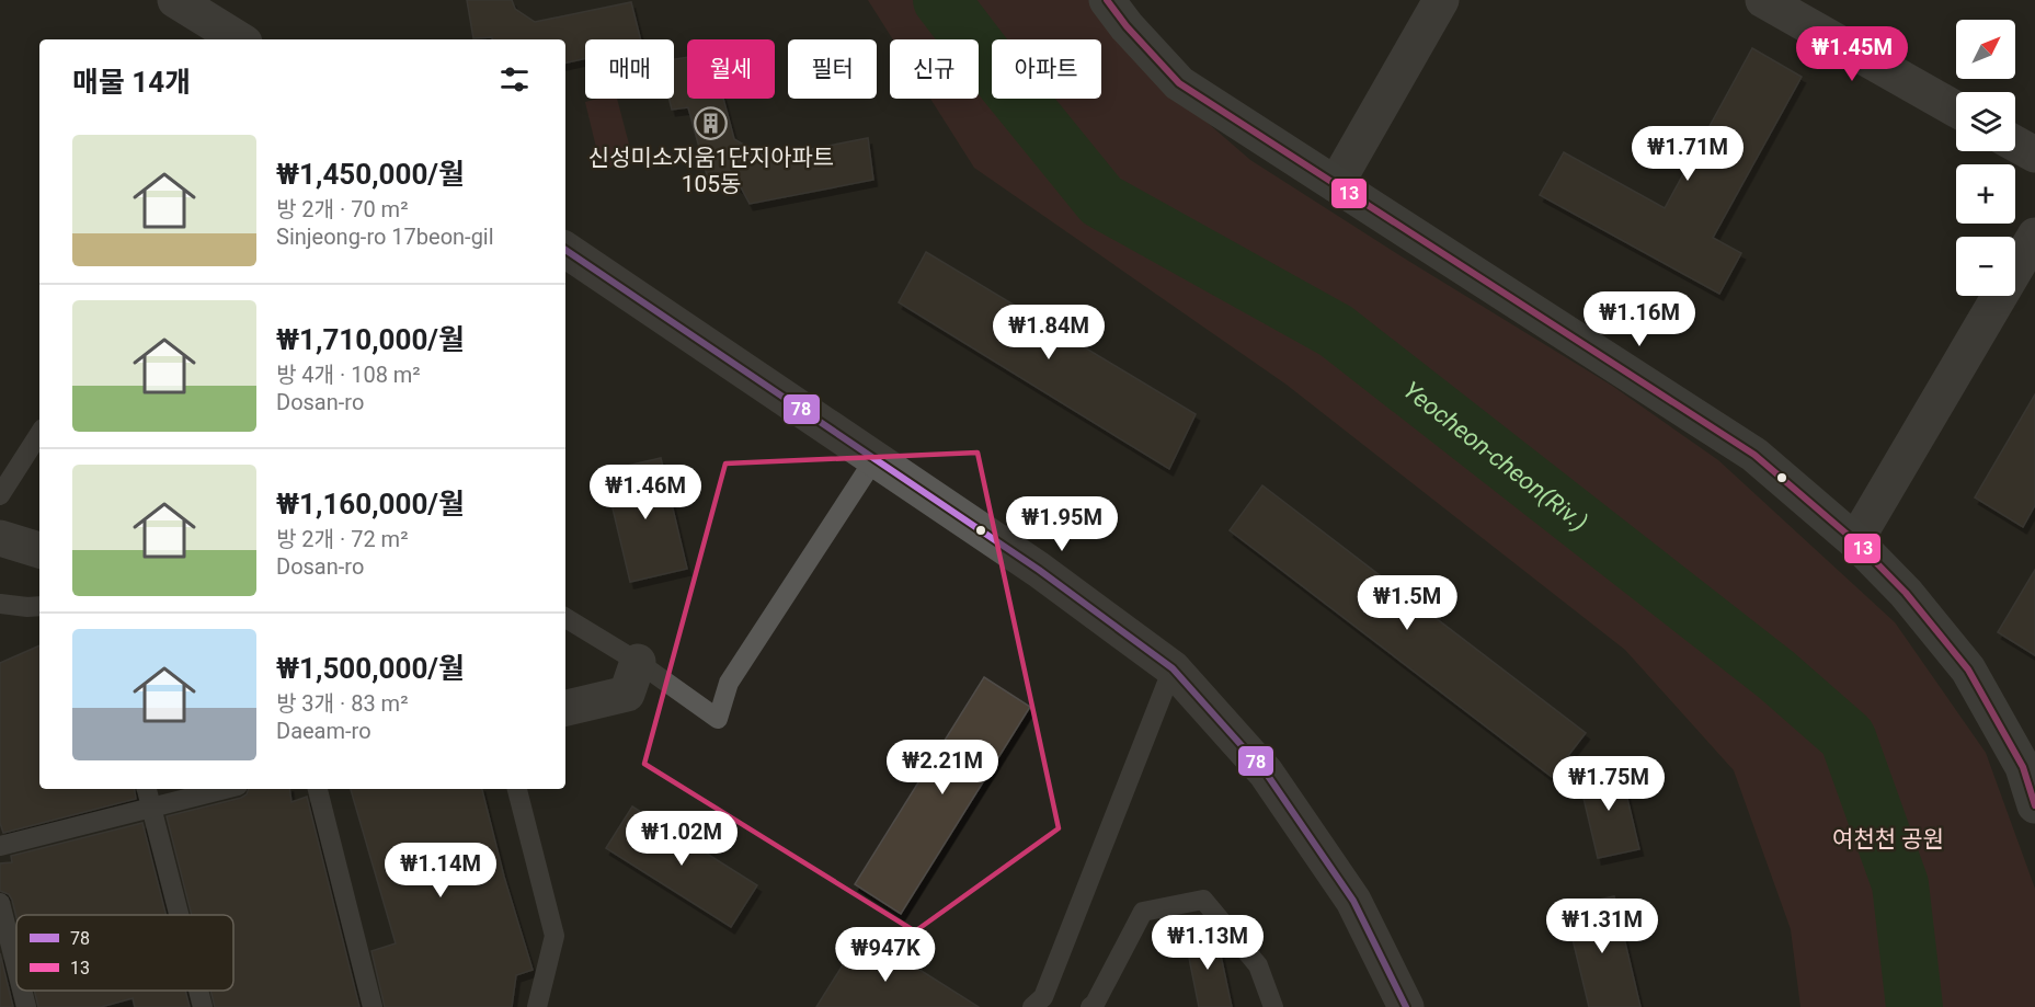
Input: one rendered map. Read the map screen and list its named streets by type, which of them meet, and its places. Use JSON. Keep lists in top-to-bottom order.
{
  "water": ["Yeocheon-cheon(Riv.)"],
  "parks": ["여천천 공원"],
  "places": {
    "building": ["신성미소지움1단지아파트 105동"]
  },
  "lines": ["transit line 13", "transit line 78"],
  "legend": ["78", "13"],
  "north": "top right",
  "page": {
    "map_buttons": ["+", "−"],
    "price": [
      "₩1.45M",
      "₩1.71M",
      "₩1.16M",
      "₩1.84M",
      "₩1.46M",
      "₩1.95M",
      "₩1.5M",
      "₩2.21M",
      "₩1.75M",
      "₩1.02M",
      "₩1.14M",
      "₩1.31M",
      "₩1.13M",
      "₩947K"
    ],
    "chip": [
      "매매",
      "월세",
      "필터",
      "신규",
      "아파트"
    ],
    "heading": "매물 14개",
    "list": [
      {
        "name": "₩1,450,000/월",
        "note": "방 2개 · 70 m² · Sinjeong-ro 17beon-gil"
      },
      {
        "name": "₩1,710,000/월",
        "note": "방 4개 · 108 m² · Dosan-ro"
      },
      {
        "name": "₩1,160,000/월",
        "note": "방 2개 · 72 m² · Dosan-ro"
      },
      {
        "name": "₩1,500,000/월",
        "note": "방 3개 · 83 m² · Daeam-ro"
      }
    ]
  }
}
